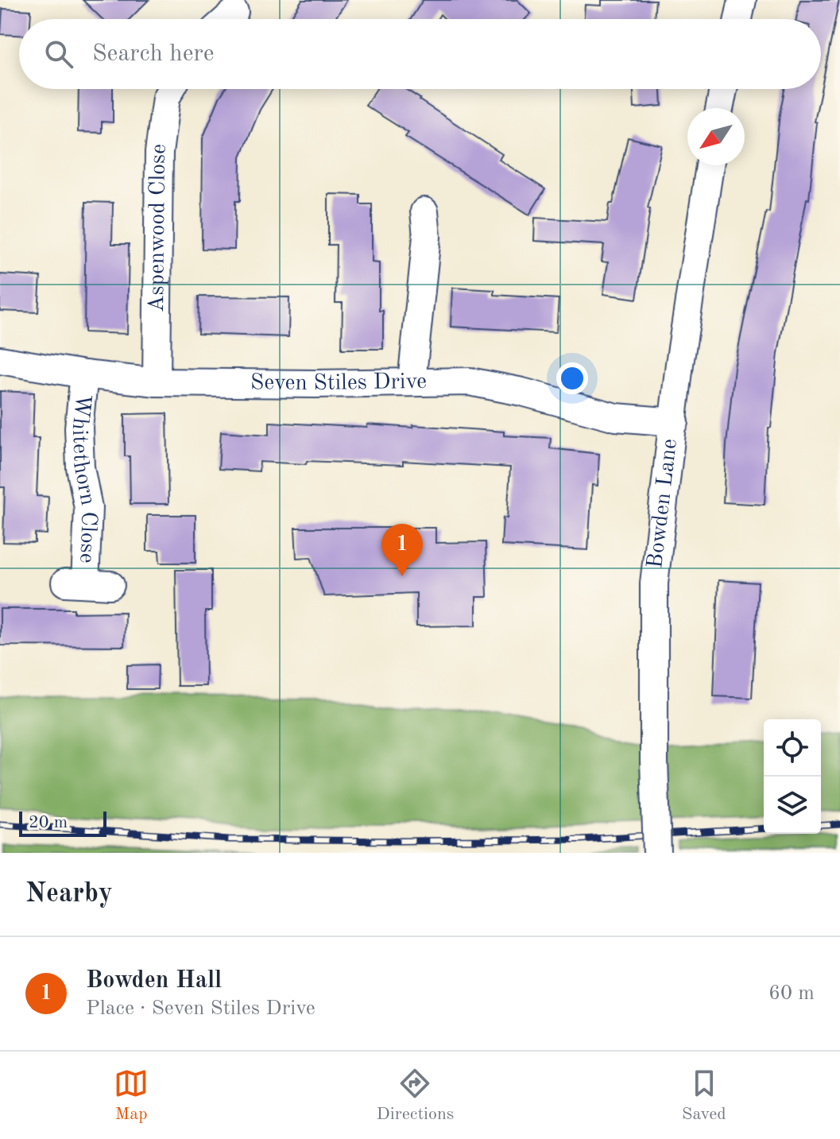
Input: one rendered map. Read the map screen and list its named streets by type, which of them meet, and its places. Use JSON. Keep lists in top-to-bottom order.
{
  "streets": {
    "street": [
      "Aspenwood Close",
      "Seven Stiles Drive",
      "Whitethorn Close",
      "Bowden Lane"
    ]
  },
  "crossings": [
    ["Aspenwood Close", "Seven Stiles Drive"],
    ["Seven Stiles Drive", "Whitethorn Close"],
    ["Seven Stiles Drive", "Bowden Lane"]
  ],
  "scale_bar": "20 m",
  "north": "bottom left",
  "page": {
    "search": "Search here",
    "pins": "1",
    "scale": "20 m",
    "heading": "Nearby",
    "list": [
      {
        "mark": "1",
        "name": "Bowden Hall",
        "note": "Place · Seven Stiles Drive",
        "value": "60 m"
      }
    ],
    "nav": ["Map", "Directions", "Saved"]
  }
}
